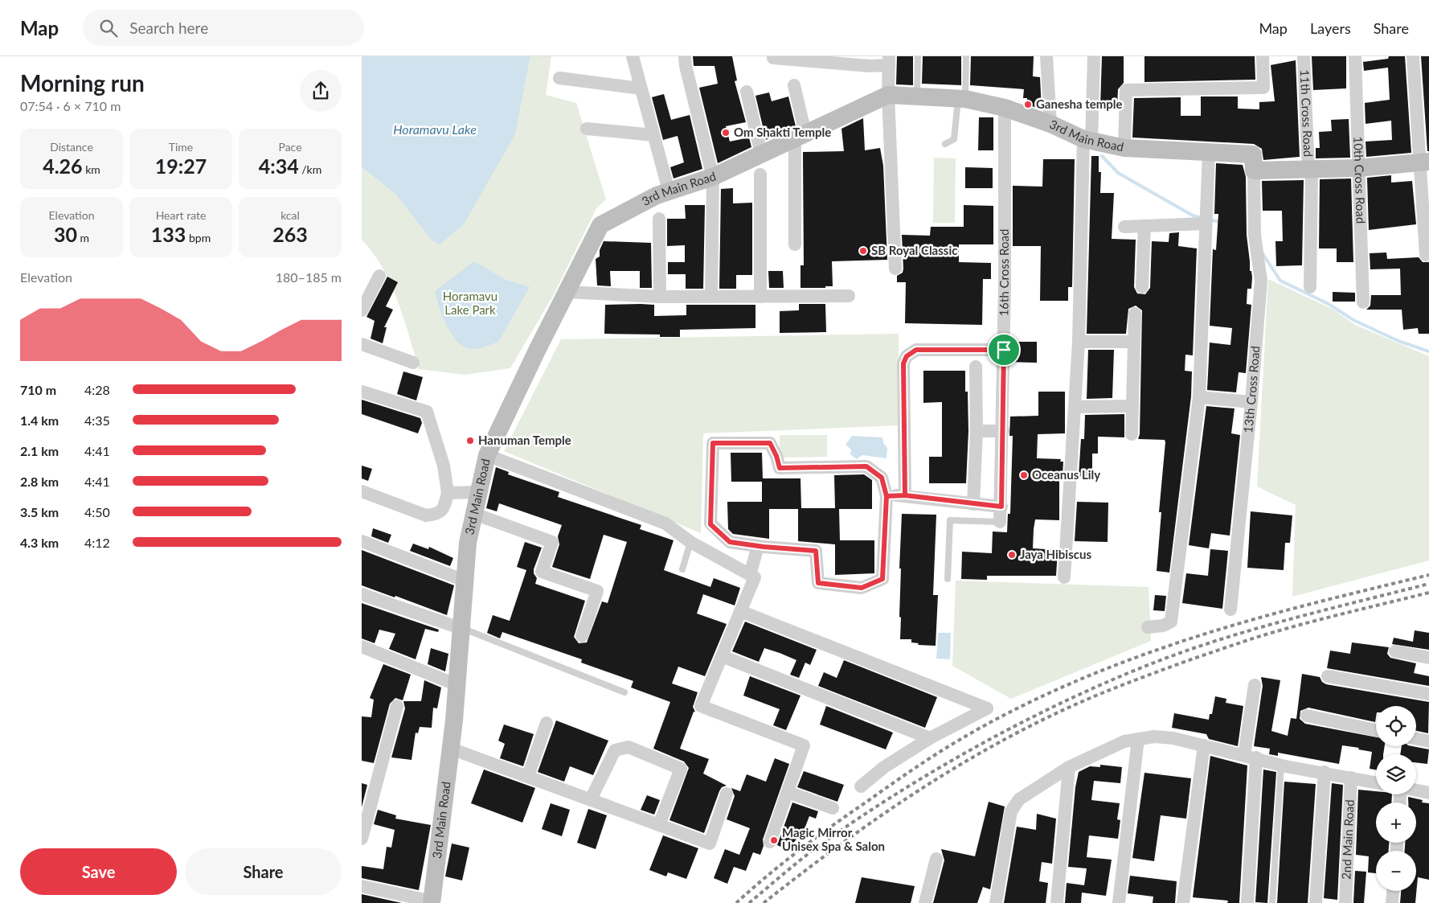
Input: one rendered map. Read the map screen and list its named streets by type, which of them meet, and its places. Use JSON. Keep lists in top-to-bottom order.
{
  "streets": {
    "street": [
      "11th Cross Road",
      "3rd Main Road",
      "10th Cross Road",
      "16th Cross Road",
      "13th Cross Road",
      "2nd Main Road"
    ]
  },
  "crossings": [
    ["3rd Main Road", "16th Cross Road"],
    ["3rd Main Road", "13th Cross Road"]
  ],
  "water": ["Horamavu Lake"],
  "parks": ["Horamavu Lake Park"],
  "places": [
    "Ganesha temple",
    "Om Shakti Temple",
    "SB Royal Classic",
    "Hanuman Temple",
    "Oceanus Lily",
    "Jaya Hibiscus",
    "Magic Mirror Unisex Spa & Salon"
  ],
  "page": {
    "header": "Map",
    "search": "Search here",
    "nav": ["Map", "Layers", "Share"],
    "heading": ["Morning run", "07:54 · 6 × 710 m"],
    "stats": [
      ["Distance", "4.26 km"],
      ["Time", "19:27"],
      ["Pace", "4:34 /km"],
      ["Elevation", "30 m"],
      ["Heart rate", "133 bpm"],
      ["kcal", "263"]
    ],
    "chart": ["Elevation", "180–185 m"],
    "list": [
      {
        "name": "710 m",
        "note": "4:28"
      },
      {
        "name": "1.4 km",
        "note": "4:35"
      },
      {
        "name": "2.1 km",
        "note": "4:41"
      },
      {
        "name": "2.8 km",
        "note": "4:41"
      },
      {
        "name": "3.5 km",
        "note": "4:50"
      },
      {
        "name": "4.3 km",
        "note": "4:12"
      }
    ],
    "map_buttons": ["+", "−"],
    "buttons": ["Save", "Share"]
  }
}
